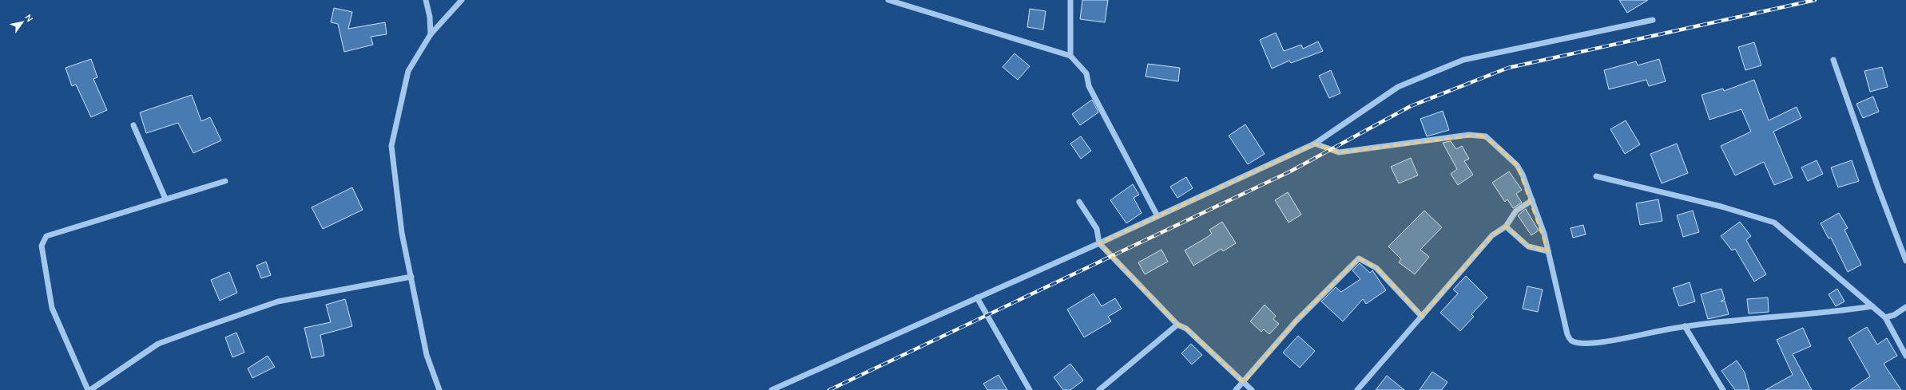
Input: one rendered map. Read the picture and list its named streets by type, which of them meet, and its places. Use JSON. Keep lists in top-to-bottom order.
{
  "north": "top right"
}
